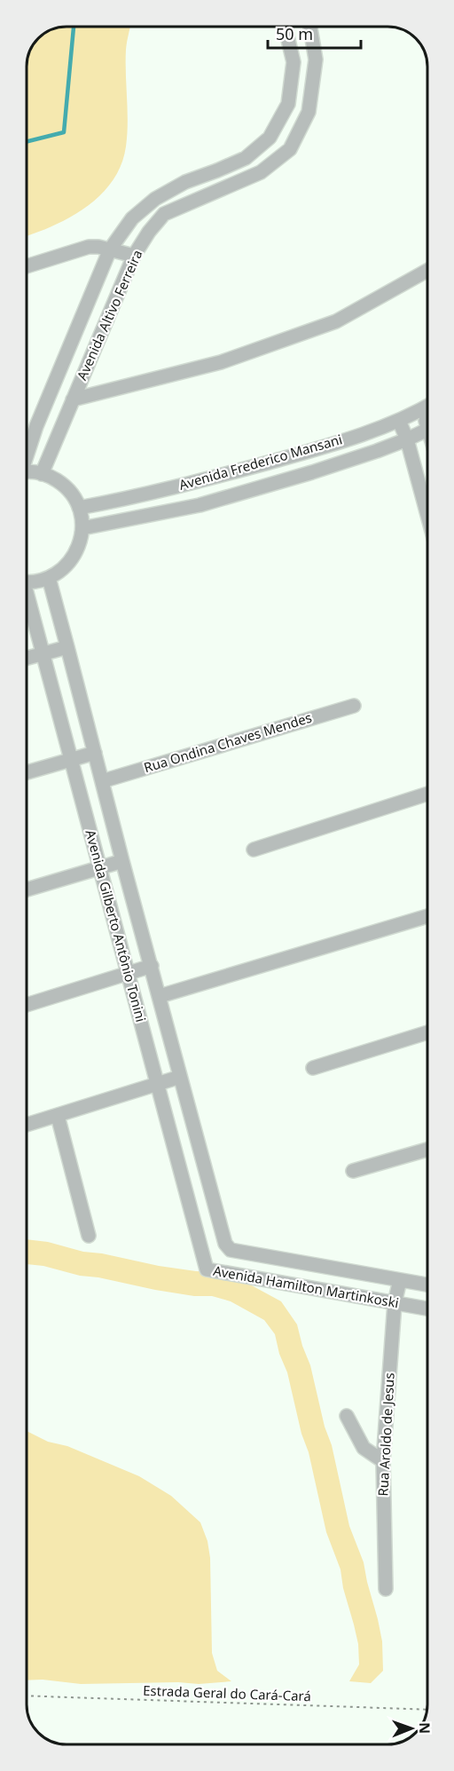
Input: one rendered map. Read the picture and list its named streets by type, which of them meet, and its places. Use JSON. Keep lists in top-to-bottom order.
{
  "streets": {
    "street": [
      "Avenida Altivo Ferreira",
      "Avenida Frederico Mansani",
      "Rua Ondina Chaves Mendes",
      "Avenida Gilberto Antônio Tonini",
      "Avenida Hamilton Martinkoski",
      "Rua Aroldo de Jesus"
    ],
    "path": ["Estrada Geral do Cará-Cará"]
  },
  "crossings": [
    ["Rua Ondina Chaves Mendes", "Avenida Gilberto Antônio Tonini"],
    ["Avenida Gilberto Antônio Tonini", "Avenida Hamilton Martinkoski"],
    ["Avenida Hamilton Martinkoski", "Rua Aroldo de Jesus"]
  ],
  "scale_bar": "50 m",
  "north": "right"
}
